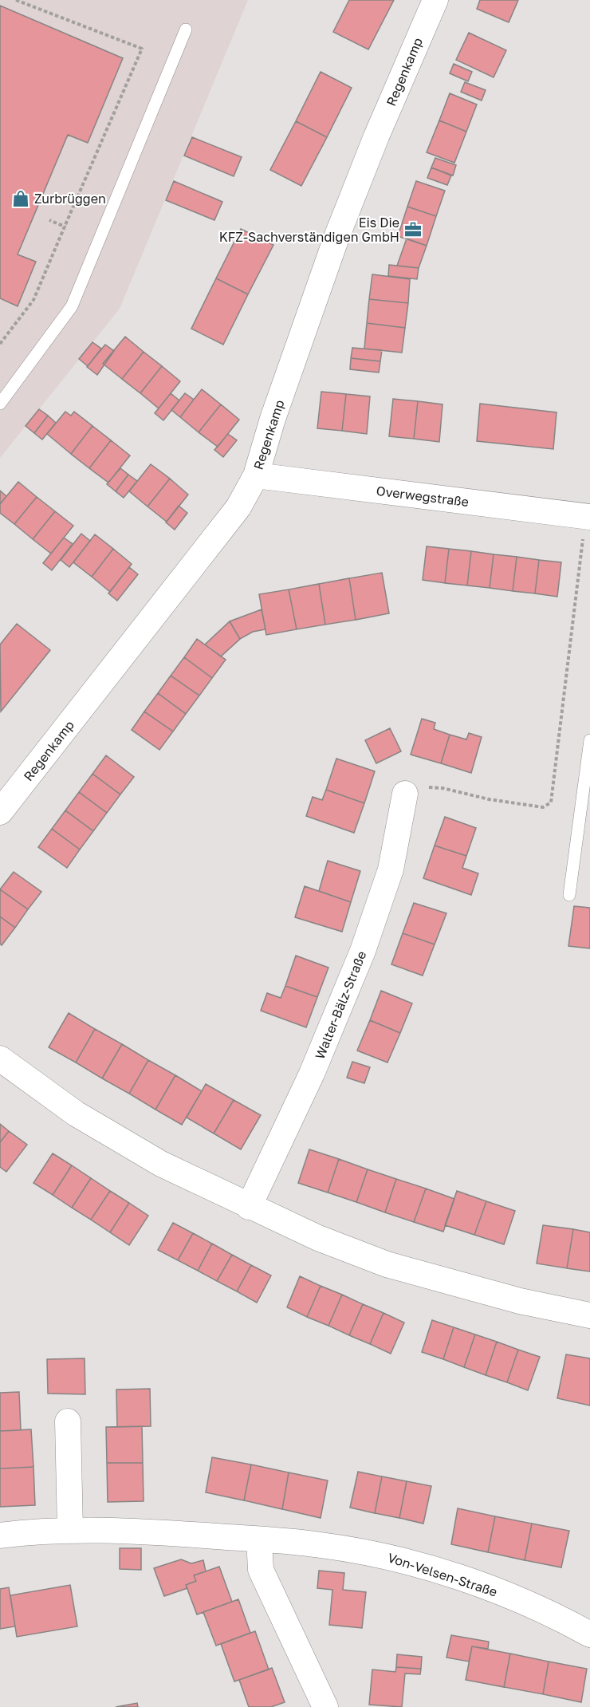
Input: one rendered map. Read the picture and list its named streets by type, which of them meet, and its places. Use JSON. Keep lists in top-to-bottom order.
{
  "streets": {
    "street": [
      "Regenkamp",
      "Overwegstraße",
      "Walter-Bälz-Straße",
      "Von-Velsen-Straße"
    ]
  },
  "crossings": [
    ["Regenkamp", "Overwegstraße"]
  ],
  "places": {
    "shop": ["Zurbrüggen"],
    "office": ["Eis Die KFZ-Sachverständigen GmbH"]
  }
}
